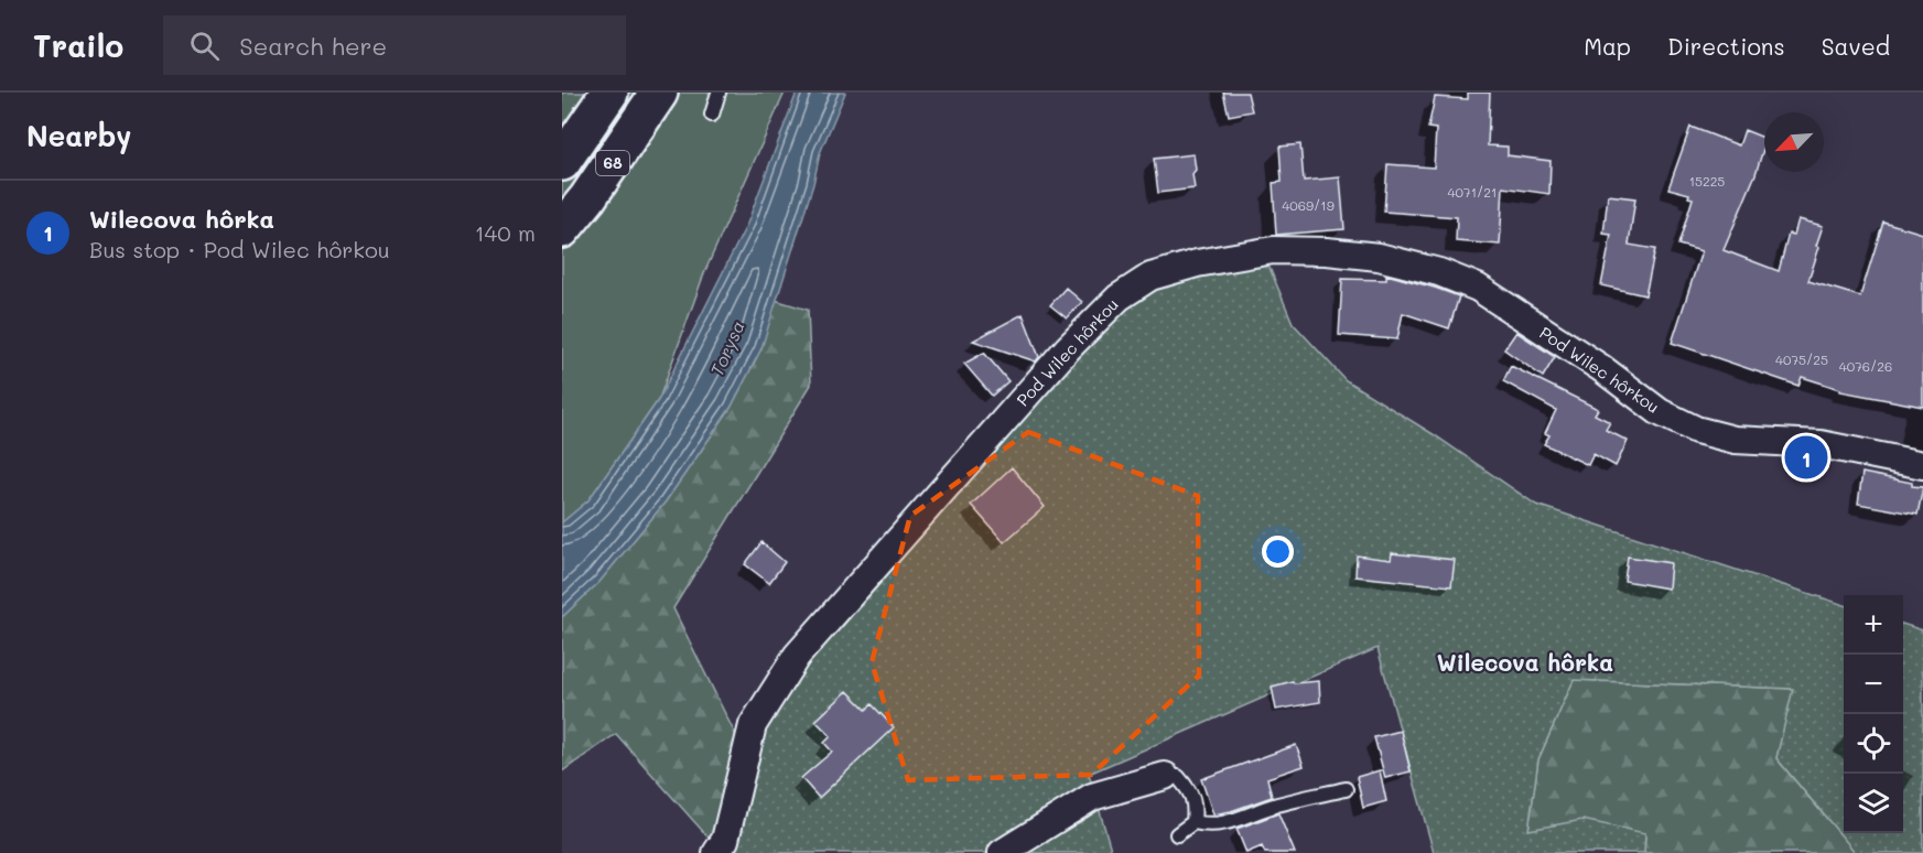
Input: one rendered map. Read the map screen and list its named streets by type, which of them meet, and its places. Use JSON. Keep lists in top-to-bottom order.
{
  "streets": {
    "main road": ["68"],
    "street": ["Pod Wilec hôrkou"]
  },
  "districts": ["Wilecova hôrka"],
  "water": ["Torysa"],
  "house_numbers": [
    "15225",
    "4071/21",
    "4069/19",
    "4075/25",
    "4076/26"
  ],
  "north": "bottom left",
  "page": {
    "header": "Trailo",
    "search": "Search here",
    "nav": ["Map", "Directions", "Saved"],
    "heading": "Nearby",
    "list": [
      {
        "mark": "1",
        "name": "Wilecova hôrka",
        "note": "Bus stop · Pod Wilec hôrkou",
        "value": "140 m"
      }
    ],
    "pins": "1",
    "map_buttons": ["+", "−"]
  }
}
